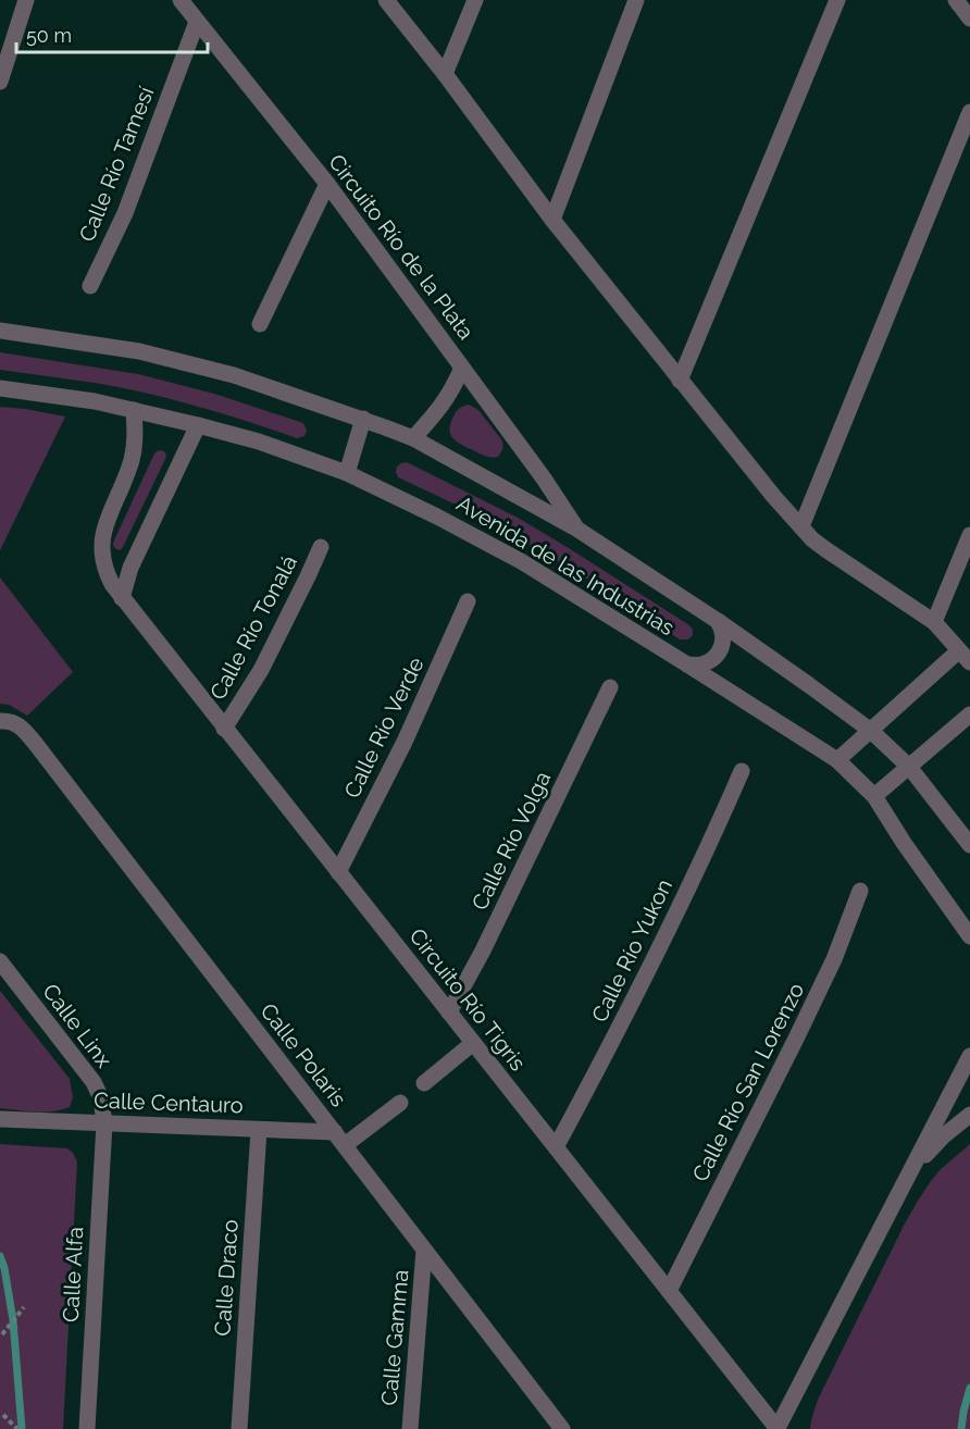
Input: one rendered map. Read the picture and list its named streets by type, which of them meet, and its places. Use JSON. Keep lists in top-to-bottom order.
{
  "streets": {
    "street": [
      "Calle Río Tamesí",
      "Circuito Río de la Plata",
      "Avenida de las Industrias",
      "Calle Río Tonalá",
      "Calle Río Verde",
      "Calle Río Volga",
      "Calle Río Yukon",
      "Circuito Río Tigris",
      "Calle Linx",
      "Calle Polaris",
      "Calle Río San Lorenzo",
      "Calle Centauro",
      "Calle Alfa",
      "Calle Draco",
      "Calle Gamma"
    ]
  },
  "crossings": [
    ["Calle Río Tamesí", "Circuito Río de la Plata"],
    ["Circuito Río de la Plata", "Avenida de las Industrias"],
    ["Avenida de las Industrias", "Circuito Río Tigris"],
    ["Calle Río Tonalá", "Circuito Río Tigris"],
    ["Calle Río Verde", "Circuito Río Tigris"],
    ["Calle Río Volga", "Circuito Río Tigris"],
    ["Calle Río Yukon", "Circuito Río Tigris"],
    ["Circuito Río Tigris", "Calle Río San Lorenzo"],
    ["Calle Linx", "Calle Centauro"],
    ["Calle Linx", "Calle Alfa"],
    ["Calle Polaris", "Calle Centauro"],
    ["Calle Polaris", "Calle Gamma"],
    ["Calle Centauro", "Calle Alfa"],
    ["Calle Centauro", "Calle Draco"]
  ],
  "scale_bar": "50 m"
}
